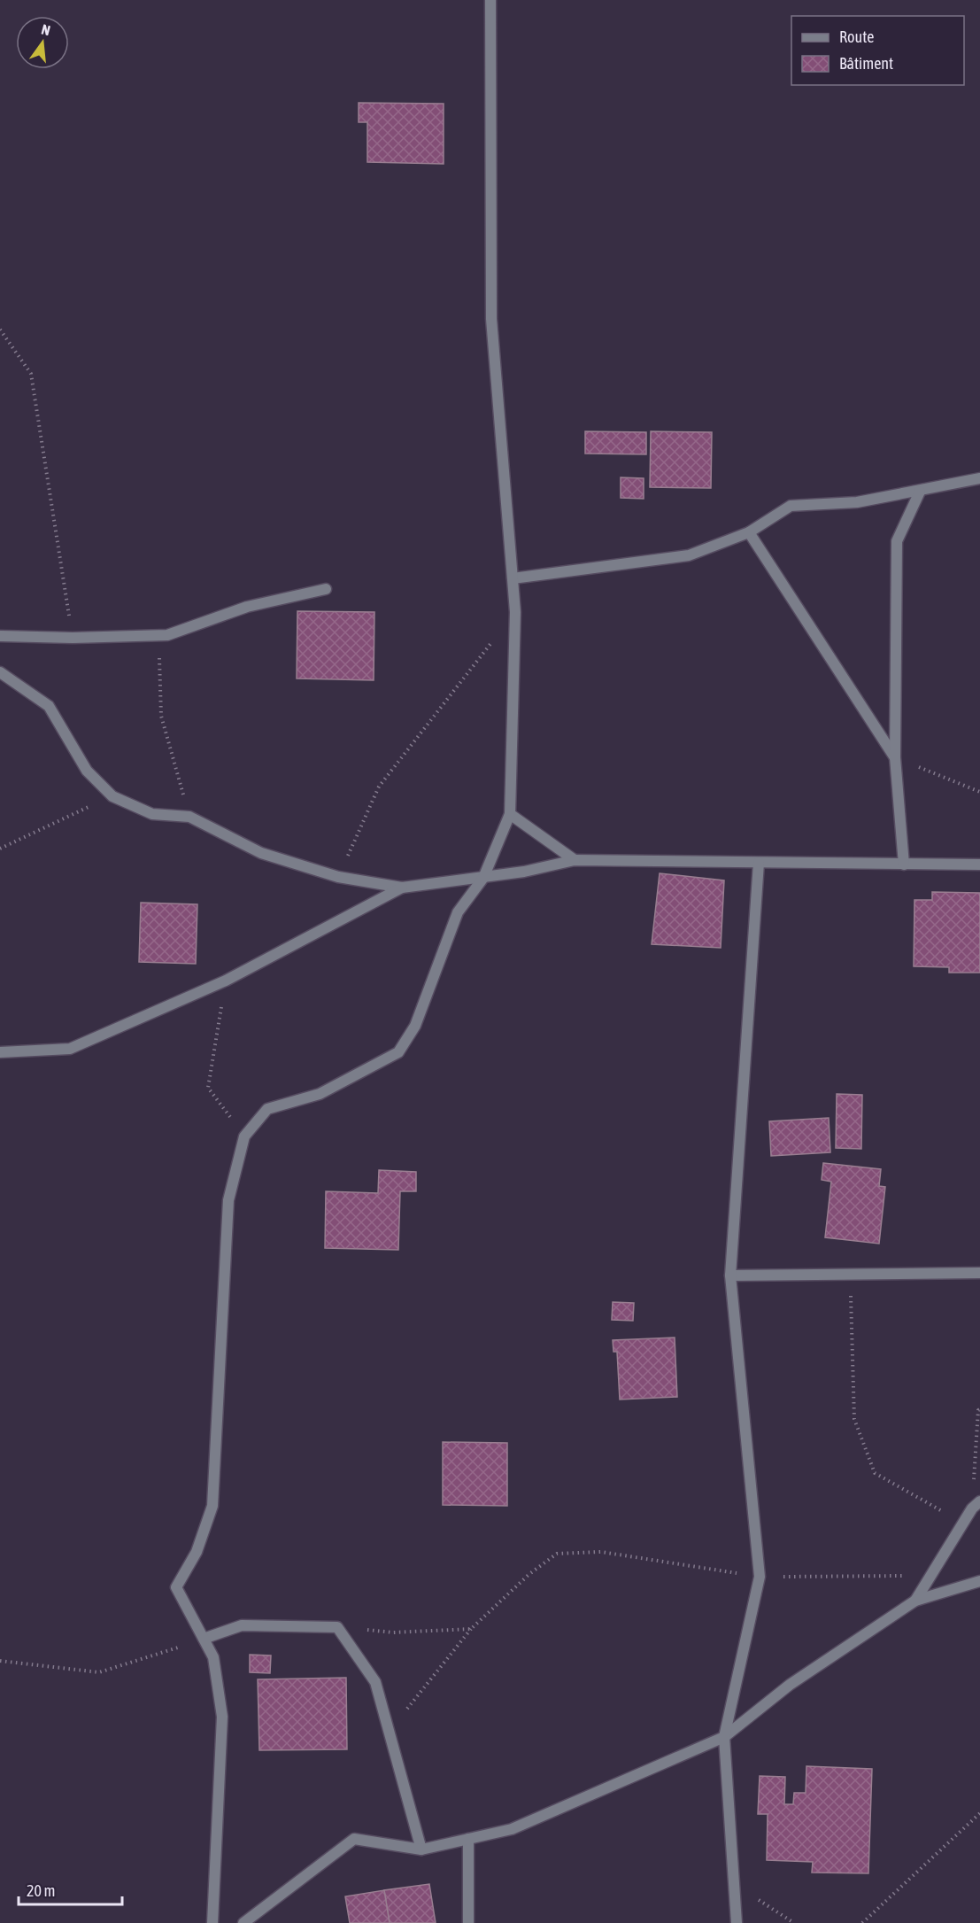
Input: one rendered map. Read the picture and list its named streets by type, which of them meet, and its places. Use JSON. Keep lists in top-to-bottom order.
{
  "legend": ["Route", "Bâtiment"],
  "scale_bar": "20 m",
  "north": "top"
}
